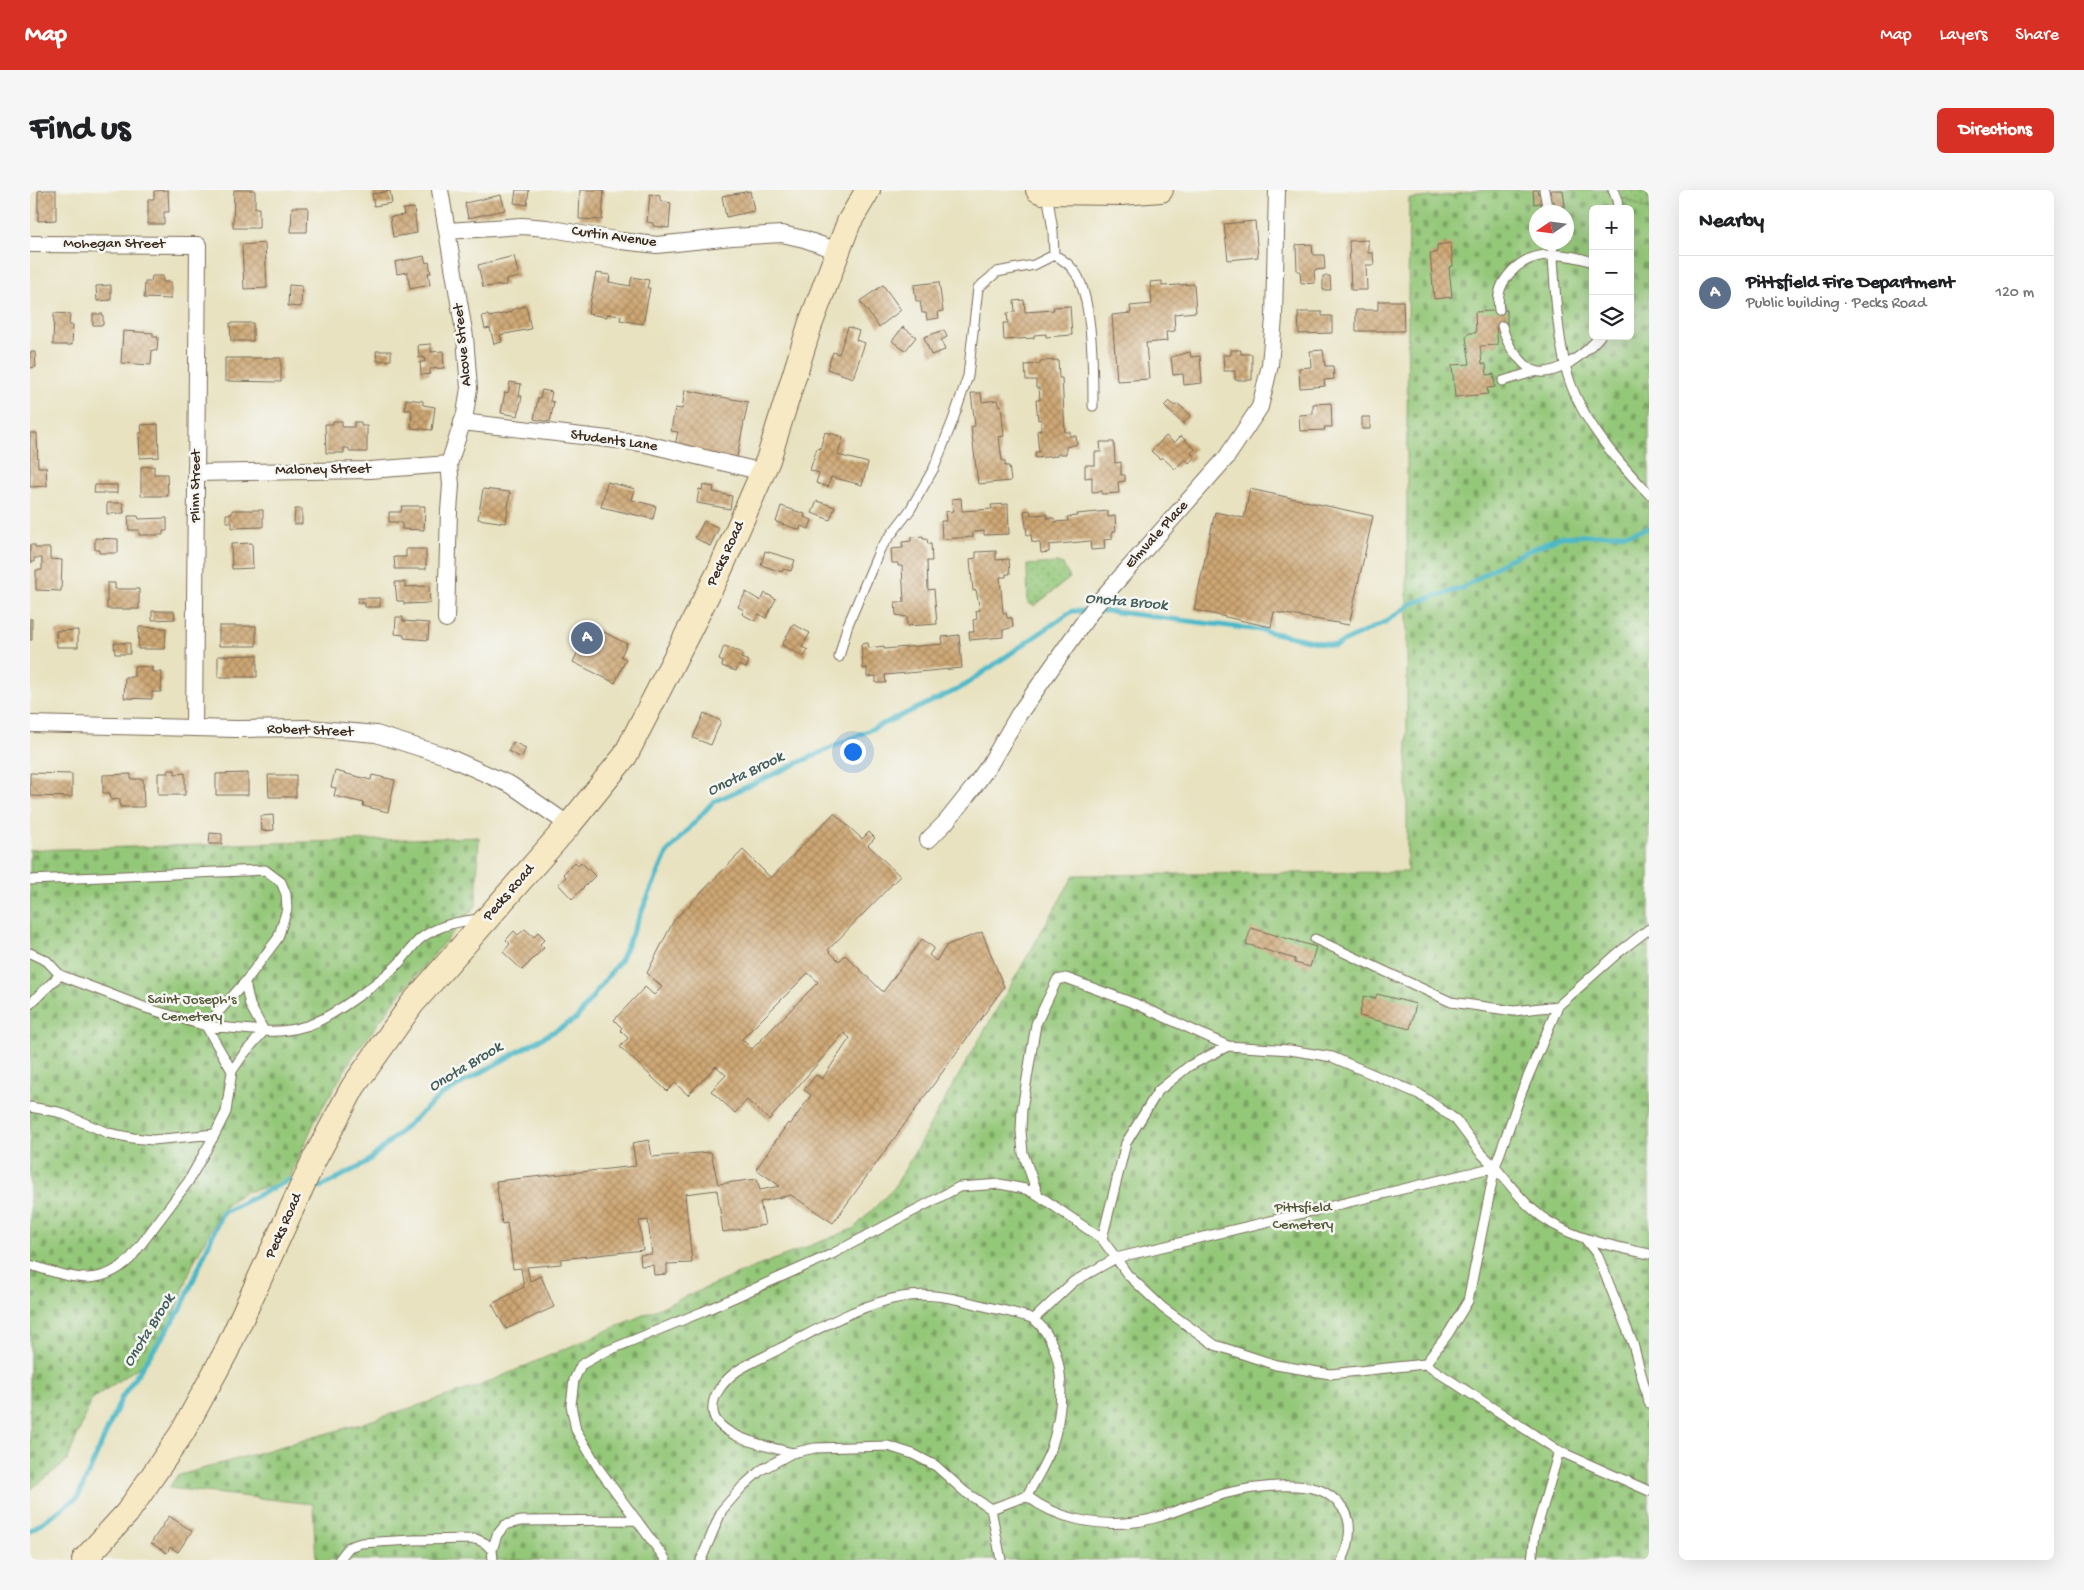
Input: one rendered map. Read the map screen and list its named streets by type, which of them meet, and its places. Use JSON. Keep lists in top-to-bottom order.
{
  "streets": {
    "street": [
      "Curtin Avenue",
      "Mohegan Street",
      "Alcove Street",
      "Students Lane",
      "Maloney Street",
      "Plinn Street",
      "Elmvale Place",
      "Pecks Road",
      "Robert Street"
    ]
  },
  "crossings": [
    ["Curtin Avenue", "Alcove Street"],
    ["Curtin Avenue", "Pecks Road"],
    ["Mohegan Street", "Plinn Street"],
    ["Alcove Street", "Students Lane"],
    ["Alcove Street", "Maloney Street"],
    ["Students Lane", "Pecks Road"],
    ["Maloney Street", "Plinn Street"],
    ["Plinn Street", "Robert Street"],
    ["Pecks Road", "Robert Street"]
  ],
  "water": ["Onota Brook"],
  "parks": ["Saint Joseph's Cemetery", "Pittsfield Cemetery"],
  "north": "left",
  "page": {
    "header": "Map",
    "nav": ["Map", "Layers", "Share"],
    "buttons": "Directions",
    "title": "Find us",
    "heading": "Nearby",
    "map_buttons": ["+", "−"],
    "list": [
      {
        "mark": "A",
        "name": "Pittsfield Fire Department",
        "note": "Public building · Pecks Road",
        "value": "120 m"
      }
    ],
    "pins": "A"
  }
}
